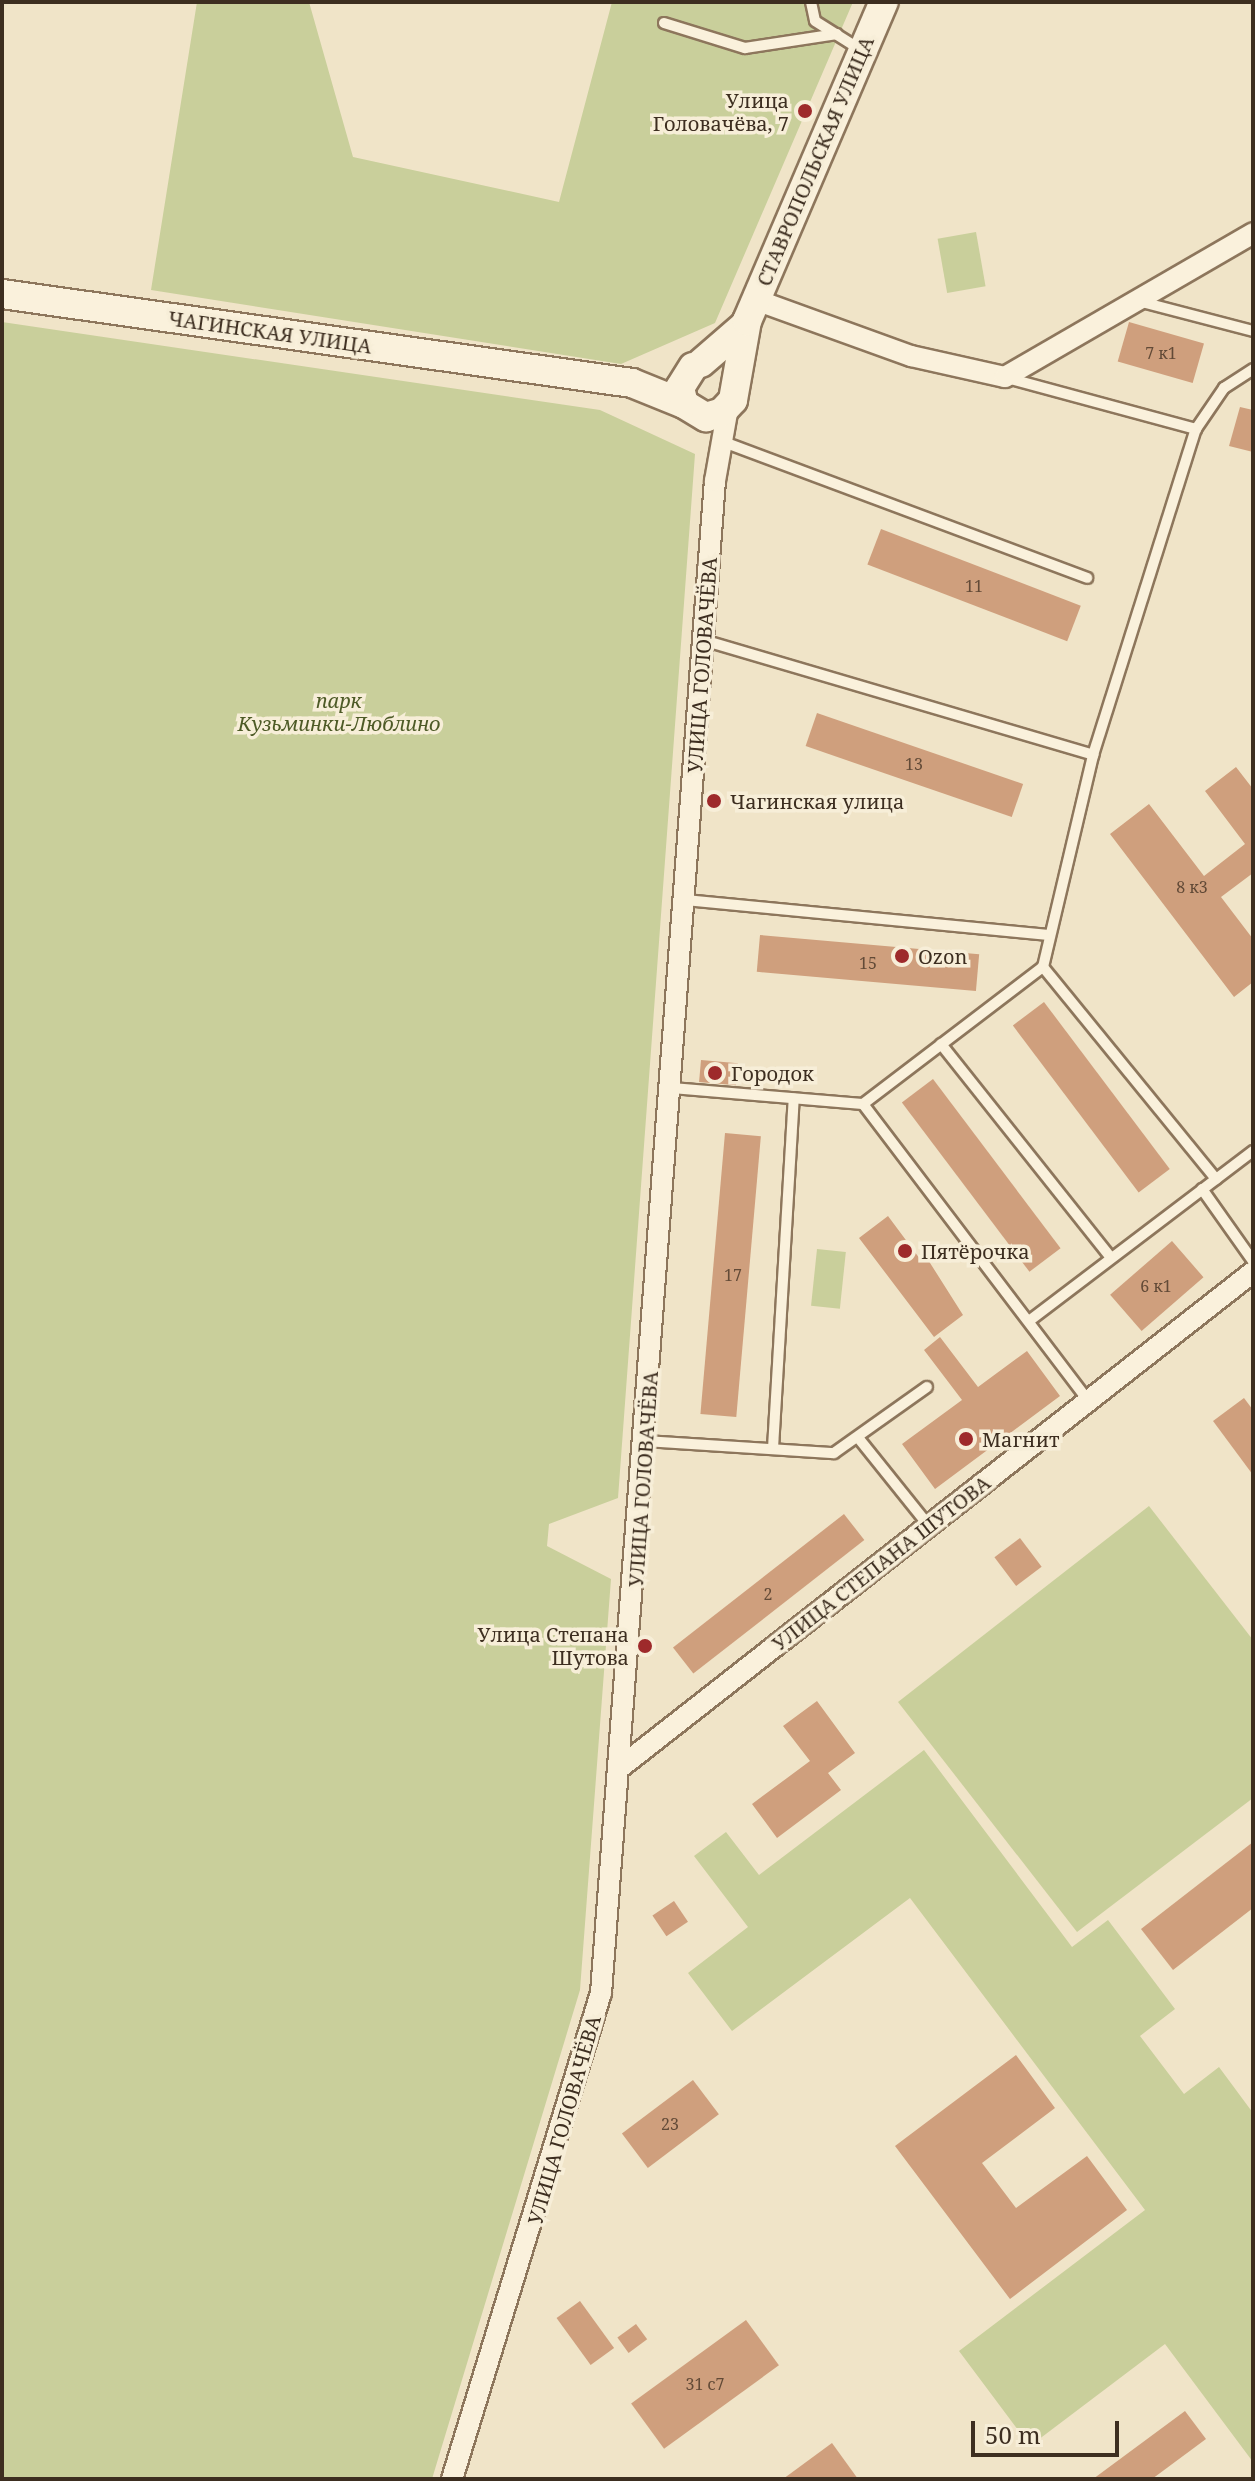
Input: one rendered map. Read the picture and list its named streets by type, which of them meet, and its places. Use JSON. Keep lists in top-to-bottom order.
{
  "streets": {
    "street": [
      "СТАВРОПОЛЬСКАЯ УЛИЦА",
      "ЧАГИНСКАЯ УЛИЦА",
      "УЛИЦА ГОЛОВАЧЁВА",
      "УЛИЦА СТЕПАНА ШУТОВА"
    ]
  },
  "crossings": [
    ["СТАВРОПОЛЬСКАЯ УЛИЦА", "ЧАГИНСКАЯ УЛИЦА"],
    ["СТАВРОПОЛЬСКАЯ УЛИЦА", "УЛИЦА ГОЛОВАЧЁВА"],
    ["ЧАГИНСКАЯ УЛИЦА", "УЛИЦА ГОЛОВАЧЁВА"],
    ["УЛИЦА ГОЛОВАЧЁВА", "УЛИЦА СТЕПАНА ШУТОВА"]
  ],
  "parks": ["парк Кузьминки-Люблино"],
  "places": [
    "Улица Головачёва, 7",
    "Чагинская улица",
    "Ozon",
    "Городок",
    "Пятёрочка",
    "Магнит",
    "Улица Степана Шутова"
  ],
  "house_numbers": [
    "7 к1",
    "11",
    "13",
    "8 к3",
    "15",
    "17",
    "6 к1",
    "2",
    "23",
    "31 с7"
  ],
  "scale_bar": "50 m"
}
